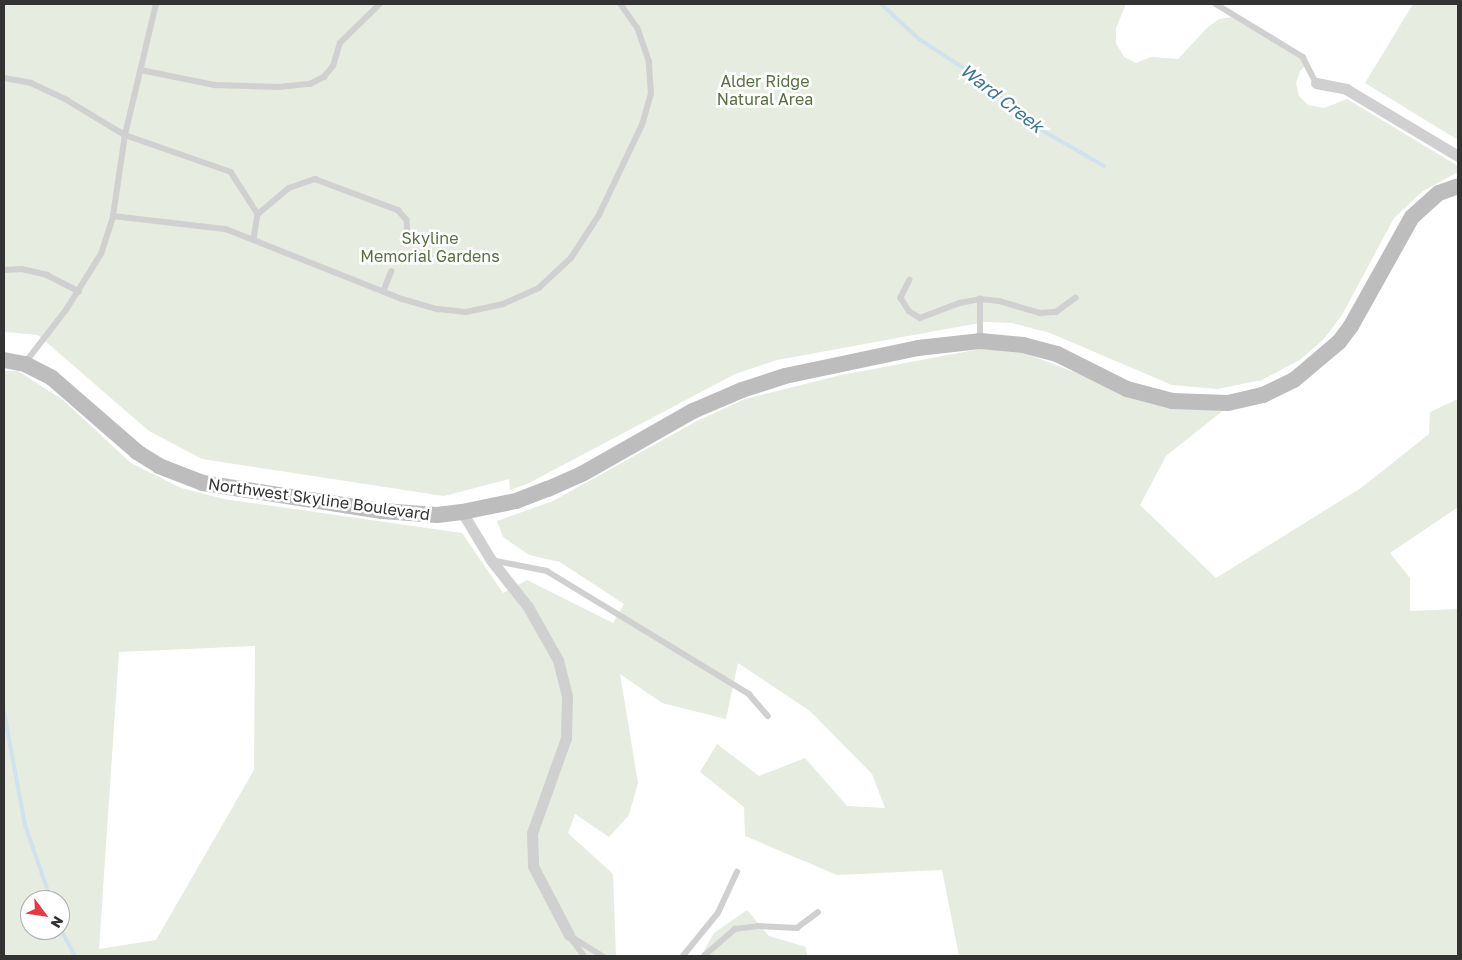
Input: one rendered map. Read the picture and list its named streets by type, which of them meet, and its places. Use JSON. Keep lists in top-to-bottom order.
{
  "streets": {
    "main road": ["Northwest Skyline Boulevard"]
  },
  "water": ["Ward Creek"],
  "parks": ["Alder Ridge Natural Area", "Skyline Memorial Gardens"],
  "north": "bottom right"
}
